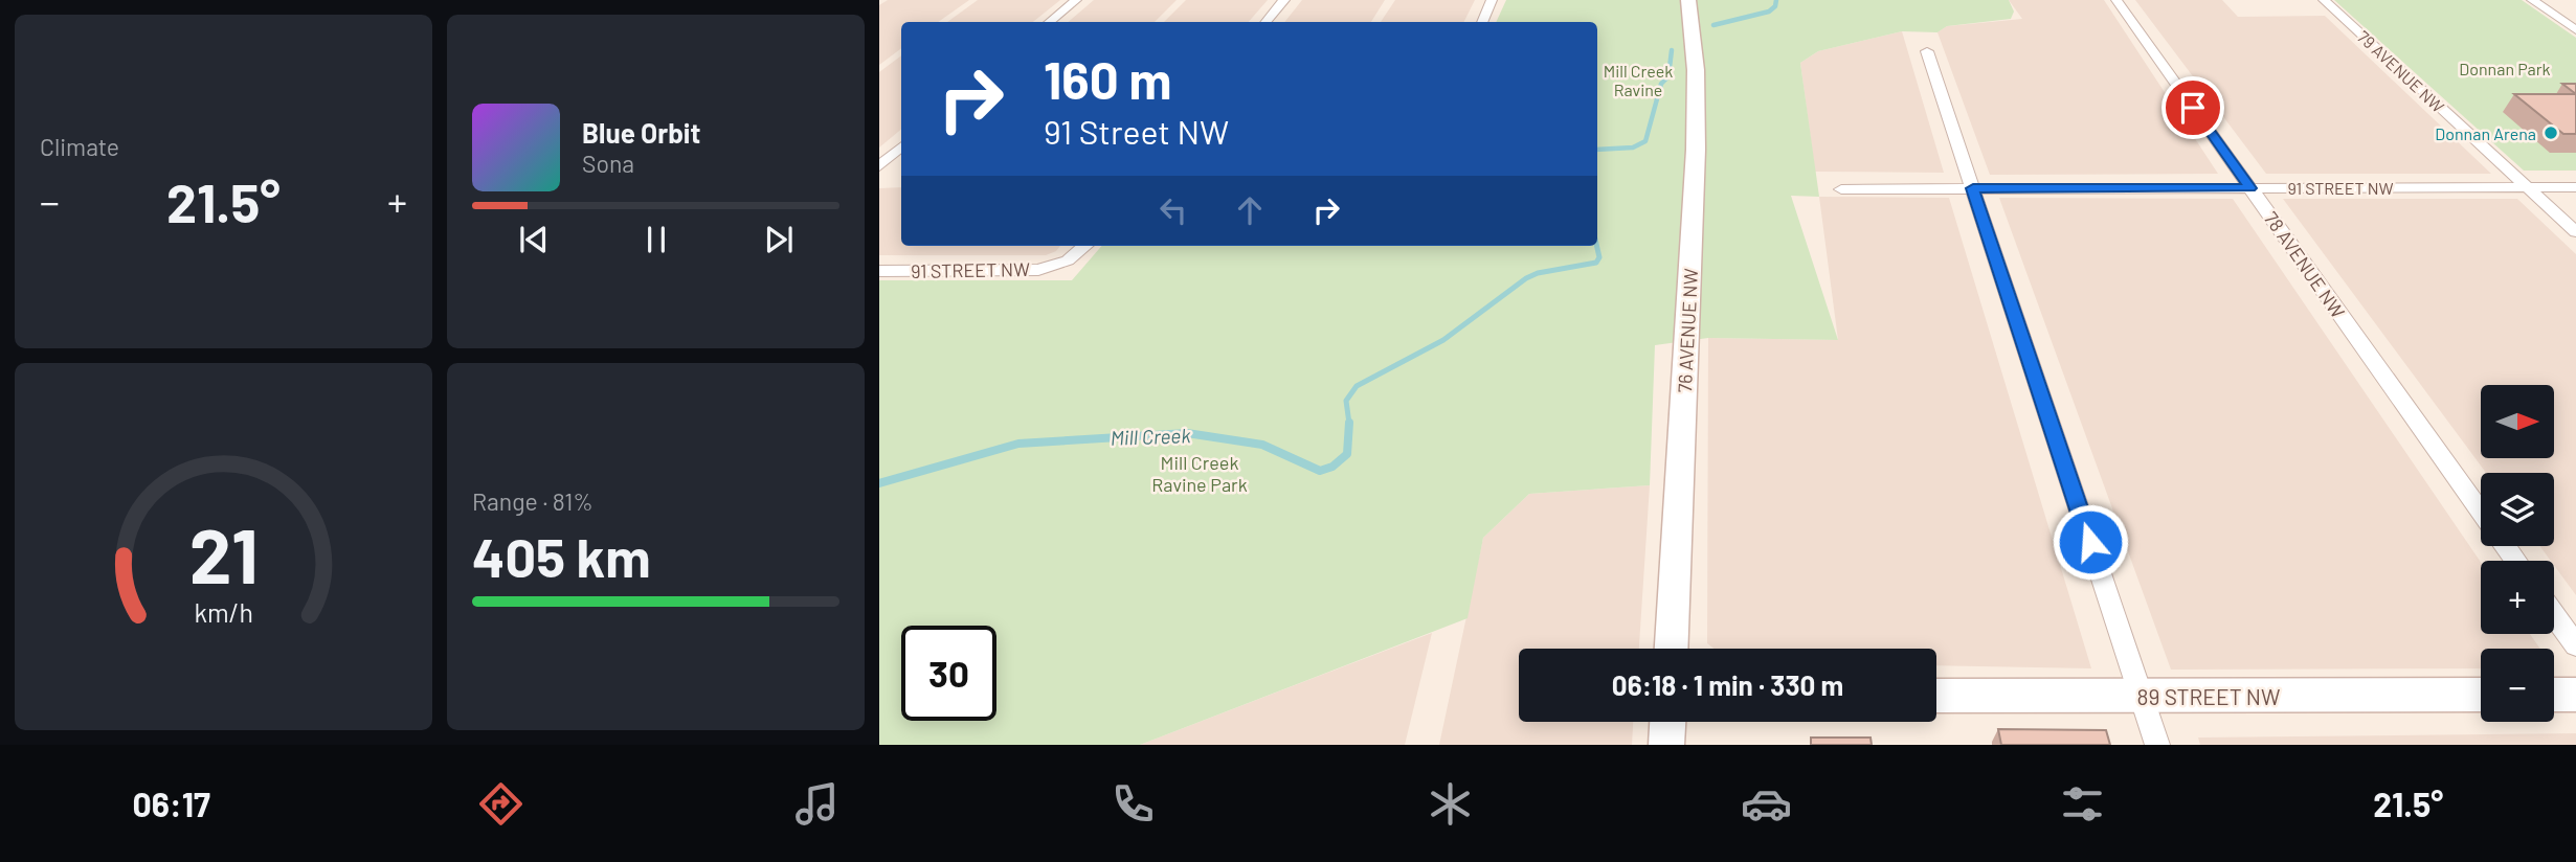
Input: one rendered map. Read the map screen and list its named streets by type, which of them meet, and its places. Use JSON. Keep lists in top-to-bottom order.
{
  "streets": {
    "street": [
      "79 AVENUE NW",
      "91 STREET NW",
      "78 AVENUE NW",
      "76 AVENUE NW",
      "89 STREET NW"
    ]
  },
  "crossings": [
    ["79 AVENUE NW", "91 STREET NW"],
    ["91 STREET NW", "78 AVENUE NW"]
  ],
  "water": ["Mill Creek"],
  "parks": ["Donnan Park", "Mill Creek Ravine", "Mill Creek Ravine Park"],
  "places": ["Donnan Arena"],
  "north": "right",
  "page": {
    "tile": [
      "Climate",
      ["Range · 81%", "405 km"]
    ],
    "turn": ["160 m", "91 Street NW"],
    "song": ["Blue Orbit", "Sona"],
    "heat": ["−", "21.5°", "+"],
    "map_buttons": ["+", "−"],
    "limit": "30",
    "trip": "06:18 · 1 min · 330 m",
    "tabs": ["06:17", "21.5°"],
    "gauge": ["21", "km/h"]
  }
}
